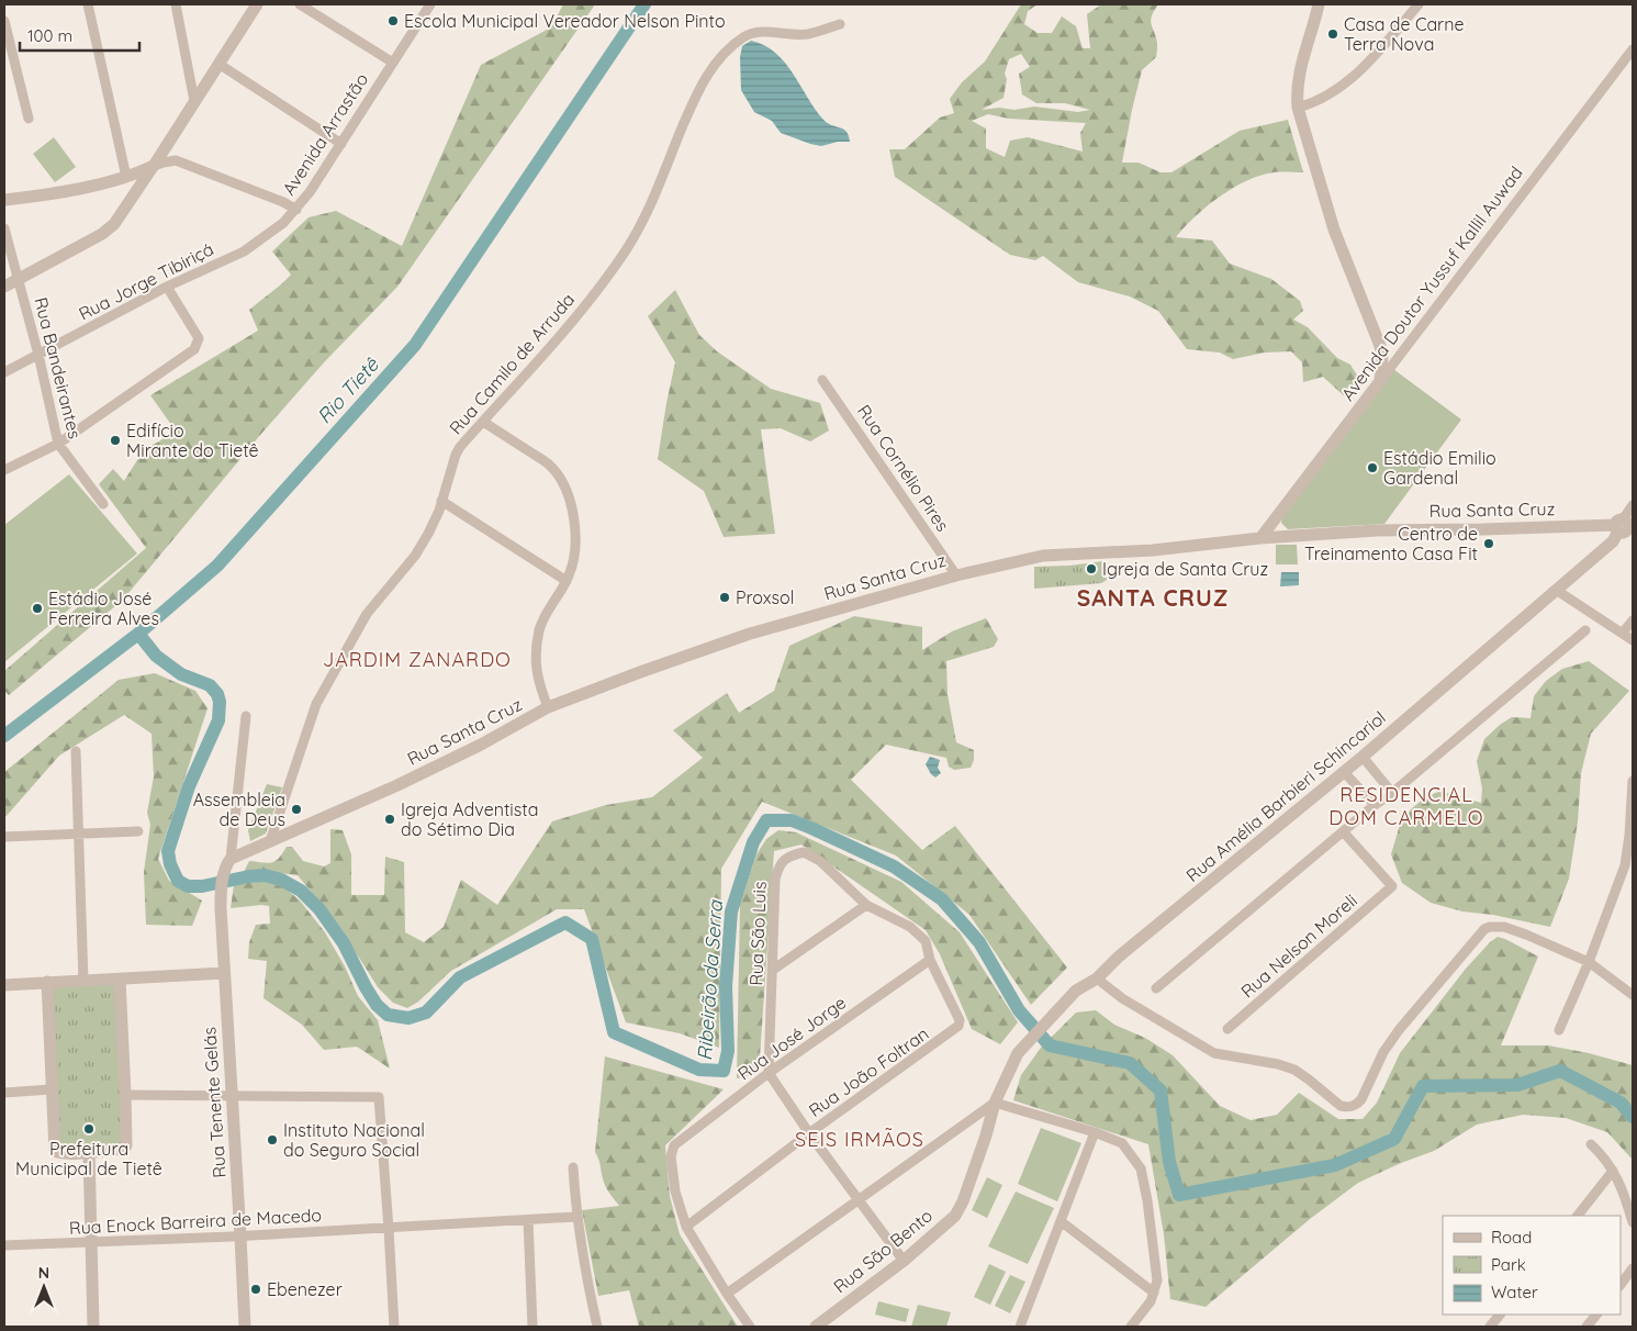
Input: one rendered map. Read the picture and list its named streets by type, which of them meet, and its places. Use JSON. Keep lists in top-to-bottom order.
{
  "streets": {
    "street": [
      "Avenida Arrastão",
      "Rua Jorge Tibiriçá",
      "Avenida Doutor Yussuf Kallil Auwad",
      "Rua Camilo de Arruda",
      "Rua Bandeirantes",
      "Rua Cornélio Pires",
      "Rua Santa Cruz",
      "Rua Amélia Barbieri Schincariol",
      "Rua São Luis",
      "Rua Nelson Moreli",
      "Rua José Jorge",
      "Rua João Foltran",
      "Rua Tenente Gelás",
      "Rua Enock Barreira de Macedo",
      "Rua São Bento"
    ]
  },
  "crossings": [
    ["Avenida Arrastão", "Rua Jorge Tibiriçá"],
    ["Rua Jorge Tibiriçá", "Rua Bandeirantes"],
    ["Avenida Doutor Yussuf Kallil Auwad", "Rua Santa Cruz"],
    ["Rua Camilo de Arruda", "Rua Santa Cruz"],
    ["Rua Cornélio Pires", "Rua Santa Cruz"],
    ["Rua Santa Cruz", "Rua Amélia Barbieri Schincariol"],
    ["Rua Santa Cruz", "Rua Tenente Gelás"],
    ["Rua Amélia Barbieri Schincariol", "Rua São Bento"],
    ["Rua São Luis", "Rua José Jorge"],
    ["Rua São Luis", "Rua João Foltran"],
    ["Rua José Jorge", "Rua João Foltran"],
    ["Rua Tenente Gelás", "Rua Enock Barreira de Macedo"]
  ],
  "districts": [
    "SANTA CRUZ",
    "JARDIM ZANARDO",
    "RESIDENCIAL DOM CARMELO",
    "SEIS IRMÃOS"
  ],
  "water": ["Rio Tietê", "Ribeirão da Serra"],
  "places": [
    "Escola Municipal Vereador Nelson Pinto",
    "Casa de Carne Terra Nova",
    "Edifício Mirante do Tietê",
    "Estádio Emilio Gardenal",
    "Centro de Treinamento Casa Fit",
    "Igreja de Santa Cruz",
    "Proxsol",
    "Estádio José Ferreira Alves",
    "Assembleia de Deus",
    "Igreja Adventista do Sétimo Dia",
    "Prefeitura Municipal de Tietê",
    "Instituto Nacional do Seguro Social",
    "Ebenezer"
  ],
  "legend": ["Road", "Park", "Water"],
  "scale_bar": "100 m",
  "north": "top"
}
